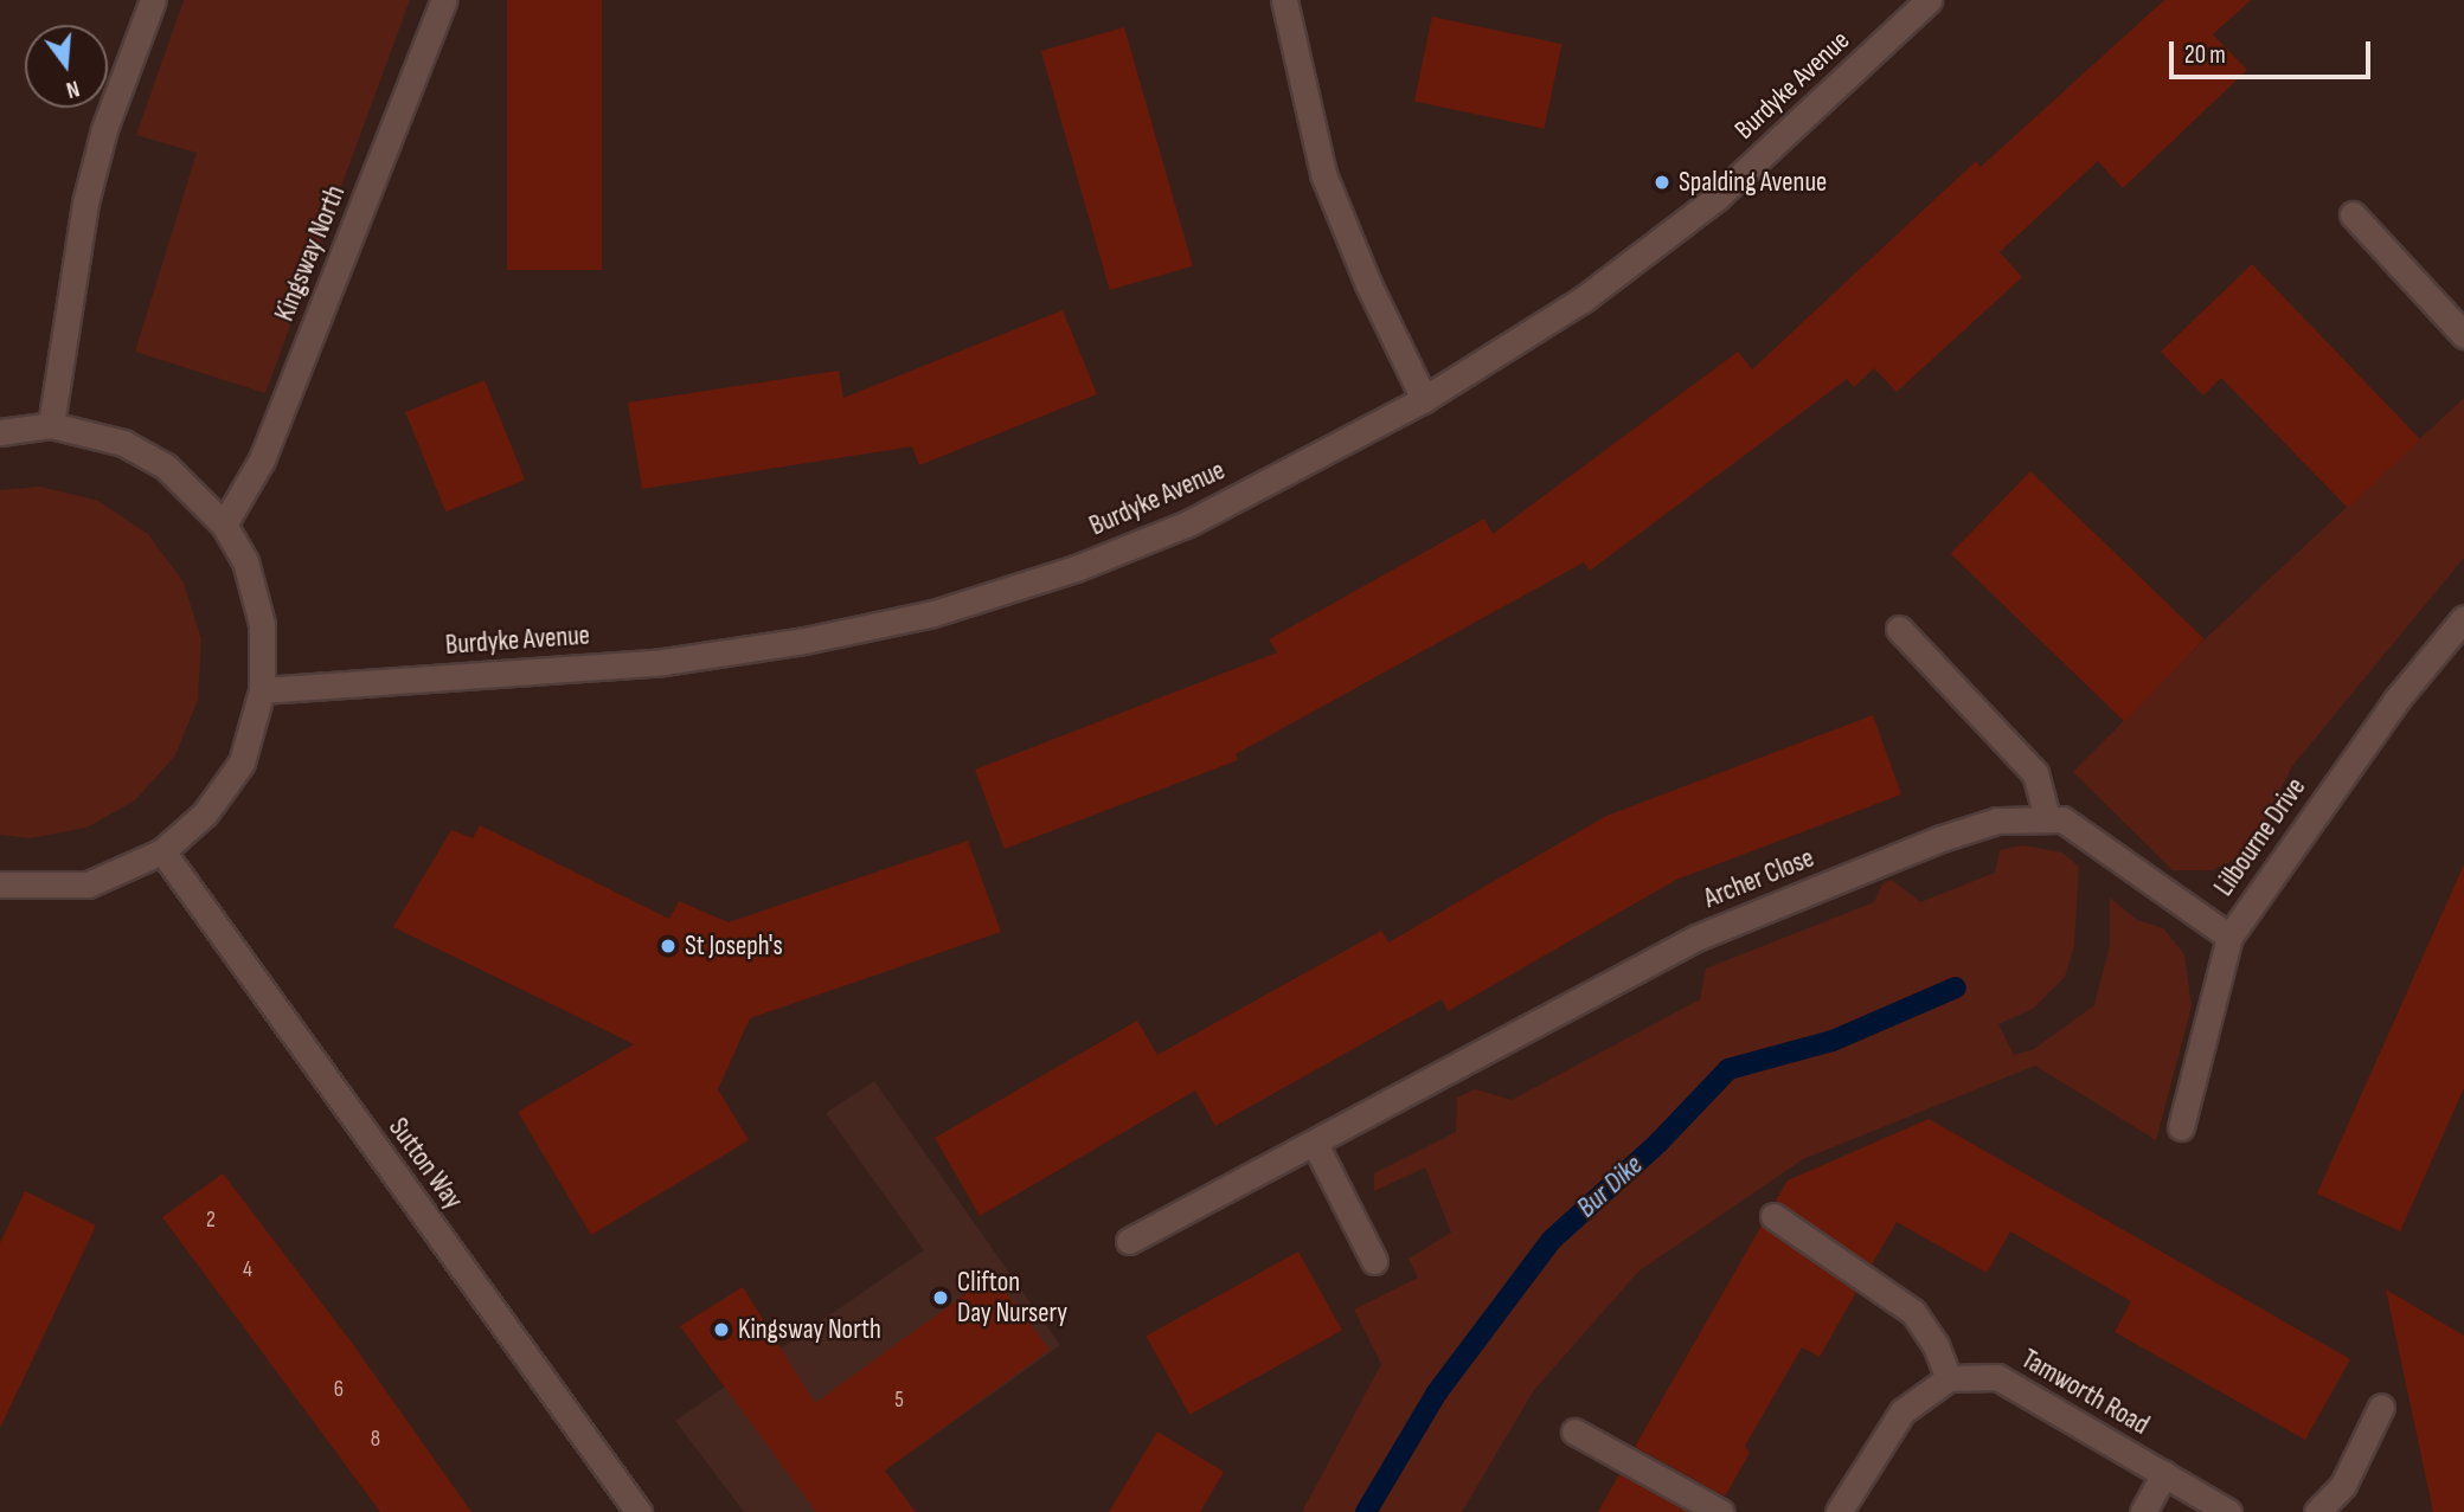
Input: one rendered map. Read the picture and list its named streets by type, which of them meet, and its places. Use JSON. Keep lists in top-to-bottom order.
{
  "streets": {
    "street": [
      "Burdyke Avenue",
      "Kingsway North",
      "Lilbourne Drive",
      "Archer Close",
      "Sutton Way",
      "Tamworth Road"
    ]
  },
  "crossings": [
    ["Lilbourne Drive", "Archer Close"]
  ],
  "water": ["Bur Dike"],
  "places": [
    "Spalding Avenue",
    "St Joseph's",
    "Clifton Day Nursery",
    "Kingsway North"
  ],
  "house_numbers": [
    "2",
    "4",
    "6",
    "5",
    "8"
  ],
  "scale_bar": "20 m",
  "north": "bottom"
}
